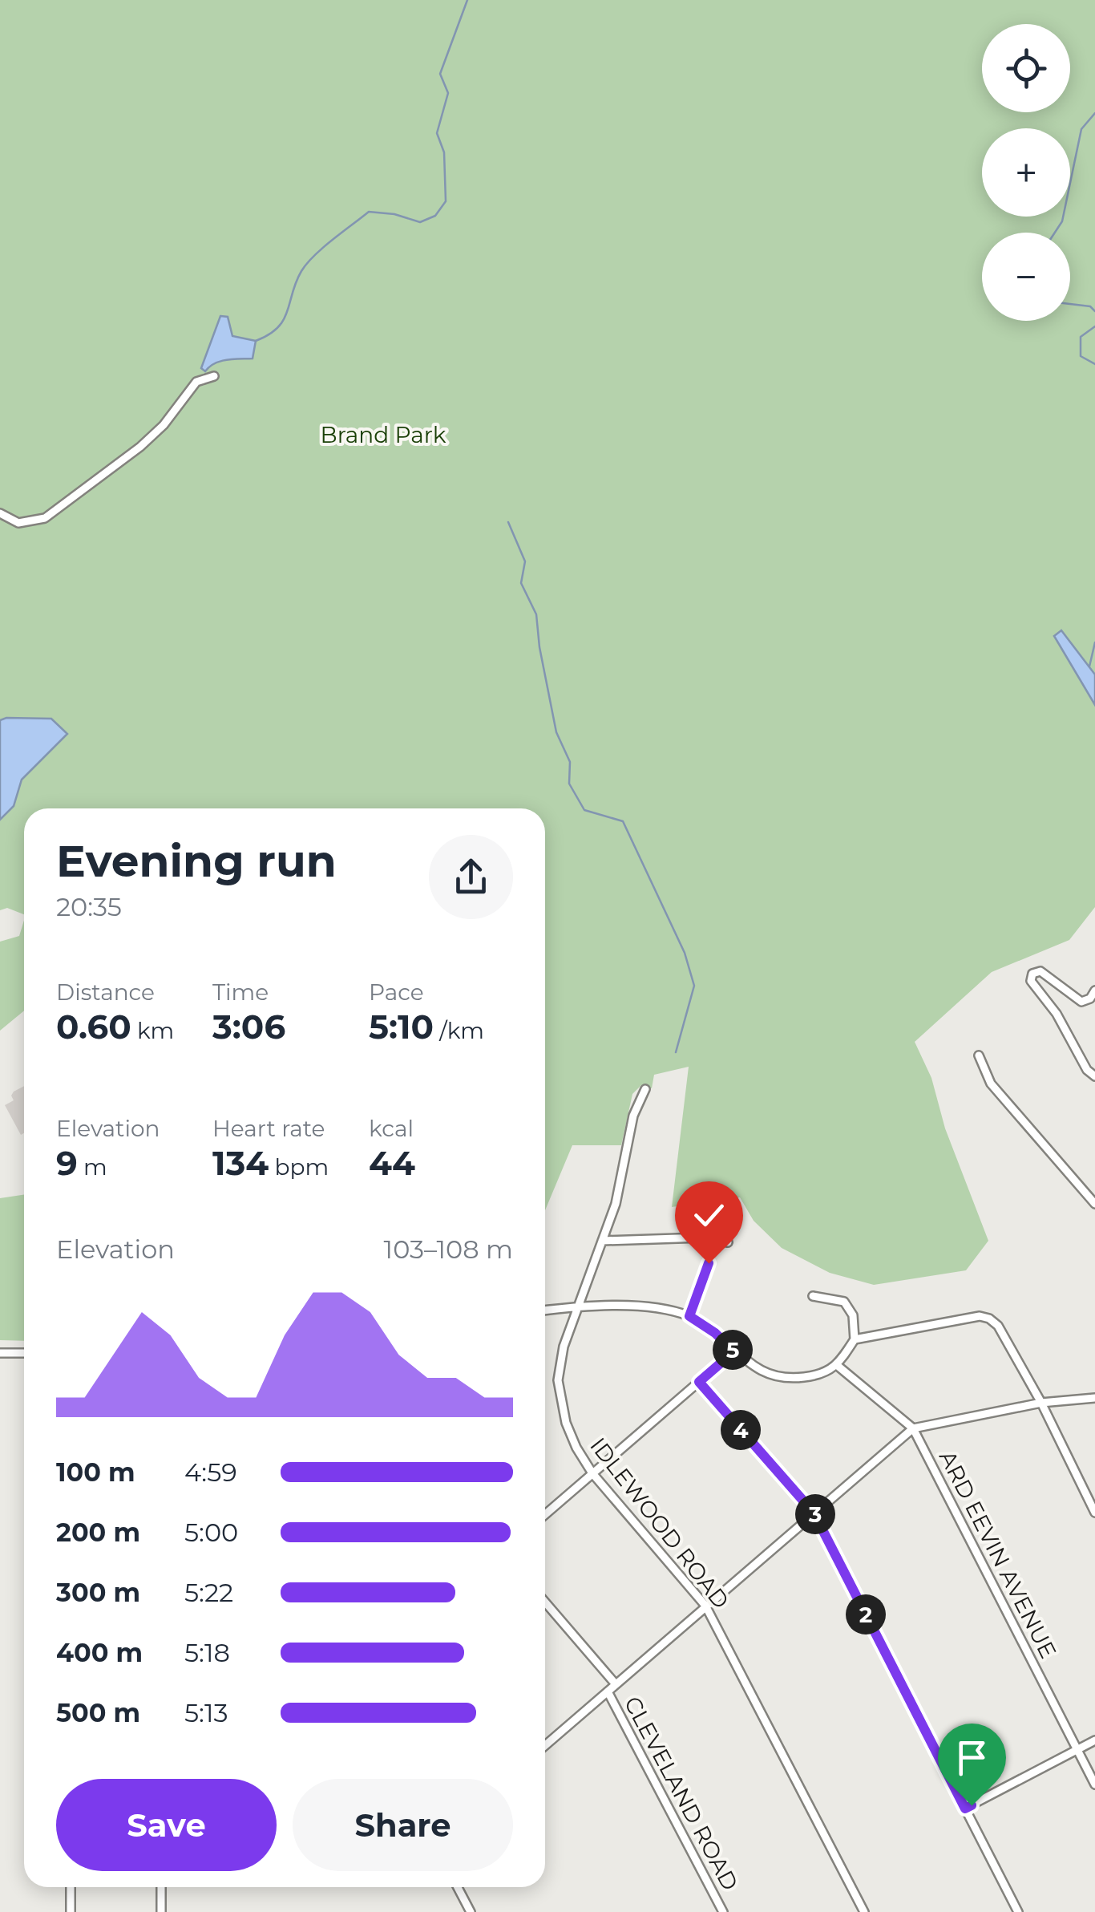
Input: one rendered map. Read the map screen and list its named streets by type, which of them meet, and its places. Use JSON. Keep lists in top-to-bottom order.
{
  "streets": {
    "street": ["IDLEWOOD ROAD", "ARD EEVIN AVENUE", "CLEVELAND ROAD"]
  },
  "parks": ["Brand Park"],
  "page": {
    "map_buttons": ["+", "−"],
    "heading": ["Evening run", "20:35"],
    "stats": [
      ["Distance", "0.60 km"],
      ["Time", "3:06"],
      ["Pace", "5:10 /km"],
      ["Elevation", "9 m"],
      ["Heart rate", "134 bpm"],
      ["kcal", "44"]
    ],
    "chart": ["Elevation", "103–108 m"],
    "pins": [
      "5",
      "4",
      "3",
      "2"
    ],
    "list": [
      {
        "name": "100 m",
        "note": "4:59"
      },
      {
        "name": "200 m",
        "note": "5:00"
      },
      {
        "name": "300 m",
        "note": "5:22"
      },
      {
        "name": "400 m",
        "note": "5:18"
      },
      {
        "name": "500 m",
        "note": "5:13"
      }
    ],
    "buttons": ["Save", "Share"]
  }
}
